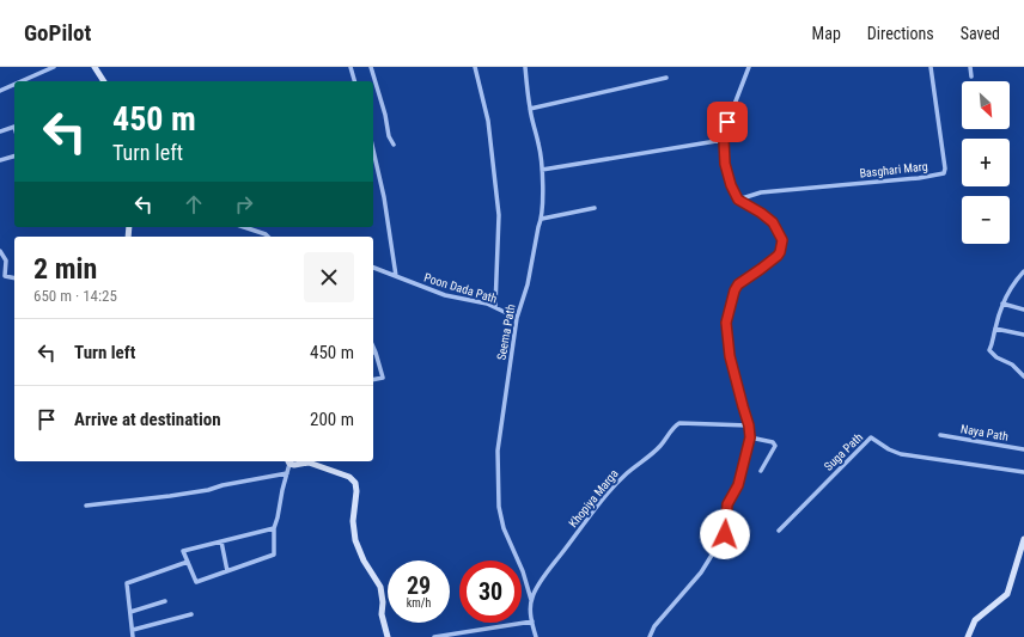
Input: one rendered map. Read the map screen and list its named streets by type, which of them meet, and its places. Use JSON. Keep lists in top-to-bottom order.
{
  "streets": {
    "street": [
      "Basghari Marg",
      "Poon Dada Path",
      "Seema Path",
      "Naya Path",
      "Suga Path",
      "Khopiya Marga"
    ]
  },
  "crossings": [
    ["Poon Dada Path", "Seema Path"],
    ["Seema Path", "Khopiya Marga"]
  ],
  "north": "bottom right",
  "page": {
    "header": "GoPilot",
    "nav": ["Map", "Directions", "Saved"],
    "map_buttons": ["+", "−"],
    "turn": ["450 m", "Turn left"],
    "heading": ["2 min", "650 m · 14:25"],
    "list": [
      {
        "name": "Turn left",
        "value": "450 m"
      },
      {
        "name": "Arrive at destination",
        "value": "200 m"
      }
    ],
    "speed": "29 km/h",
    "limit": "30"
  }
}
